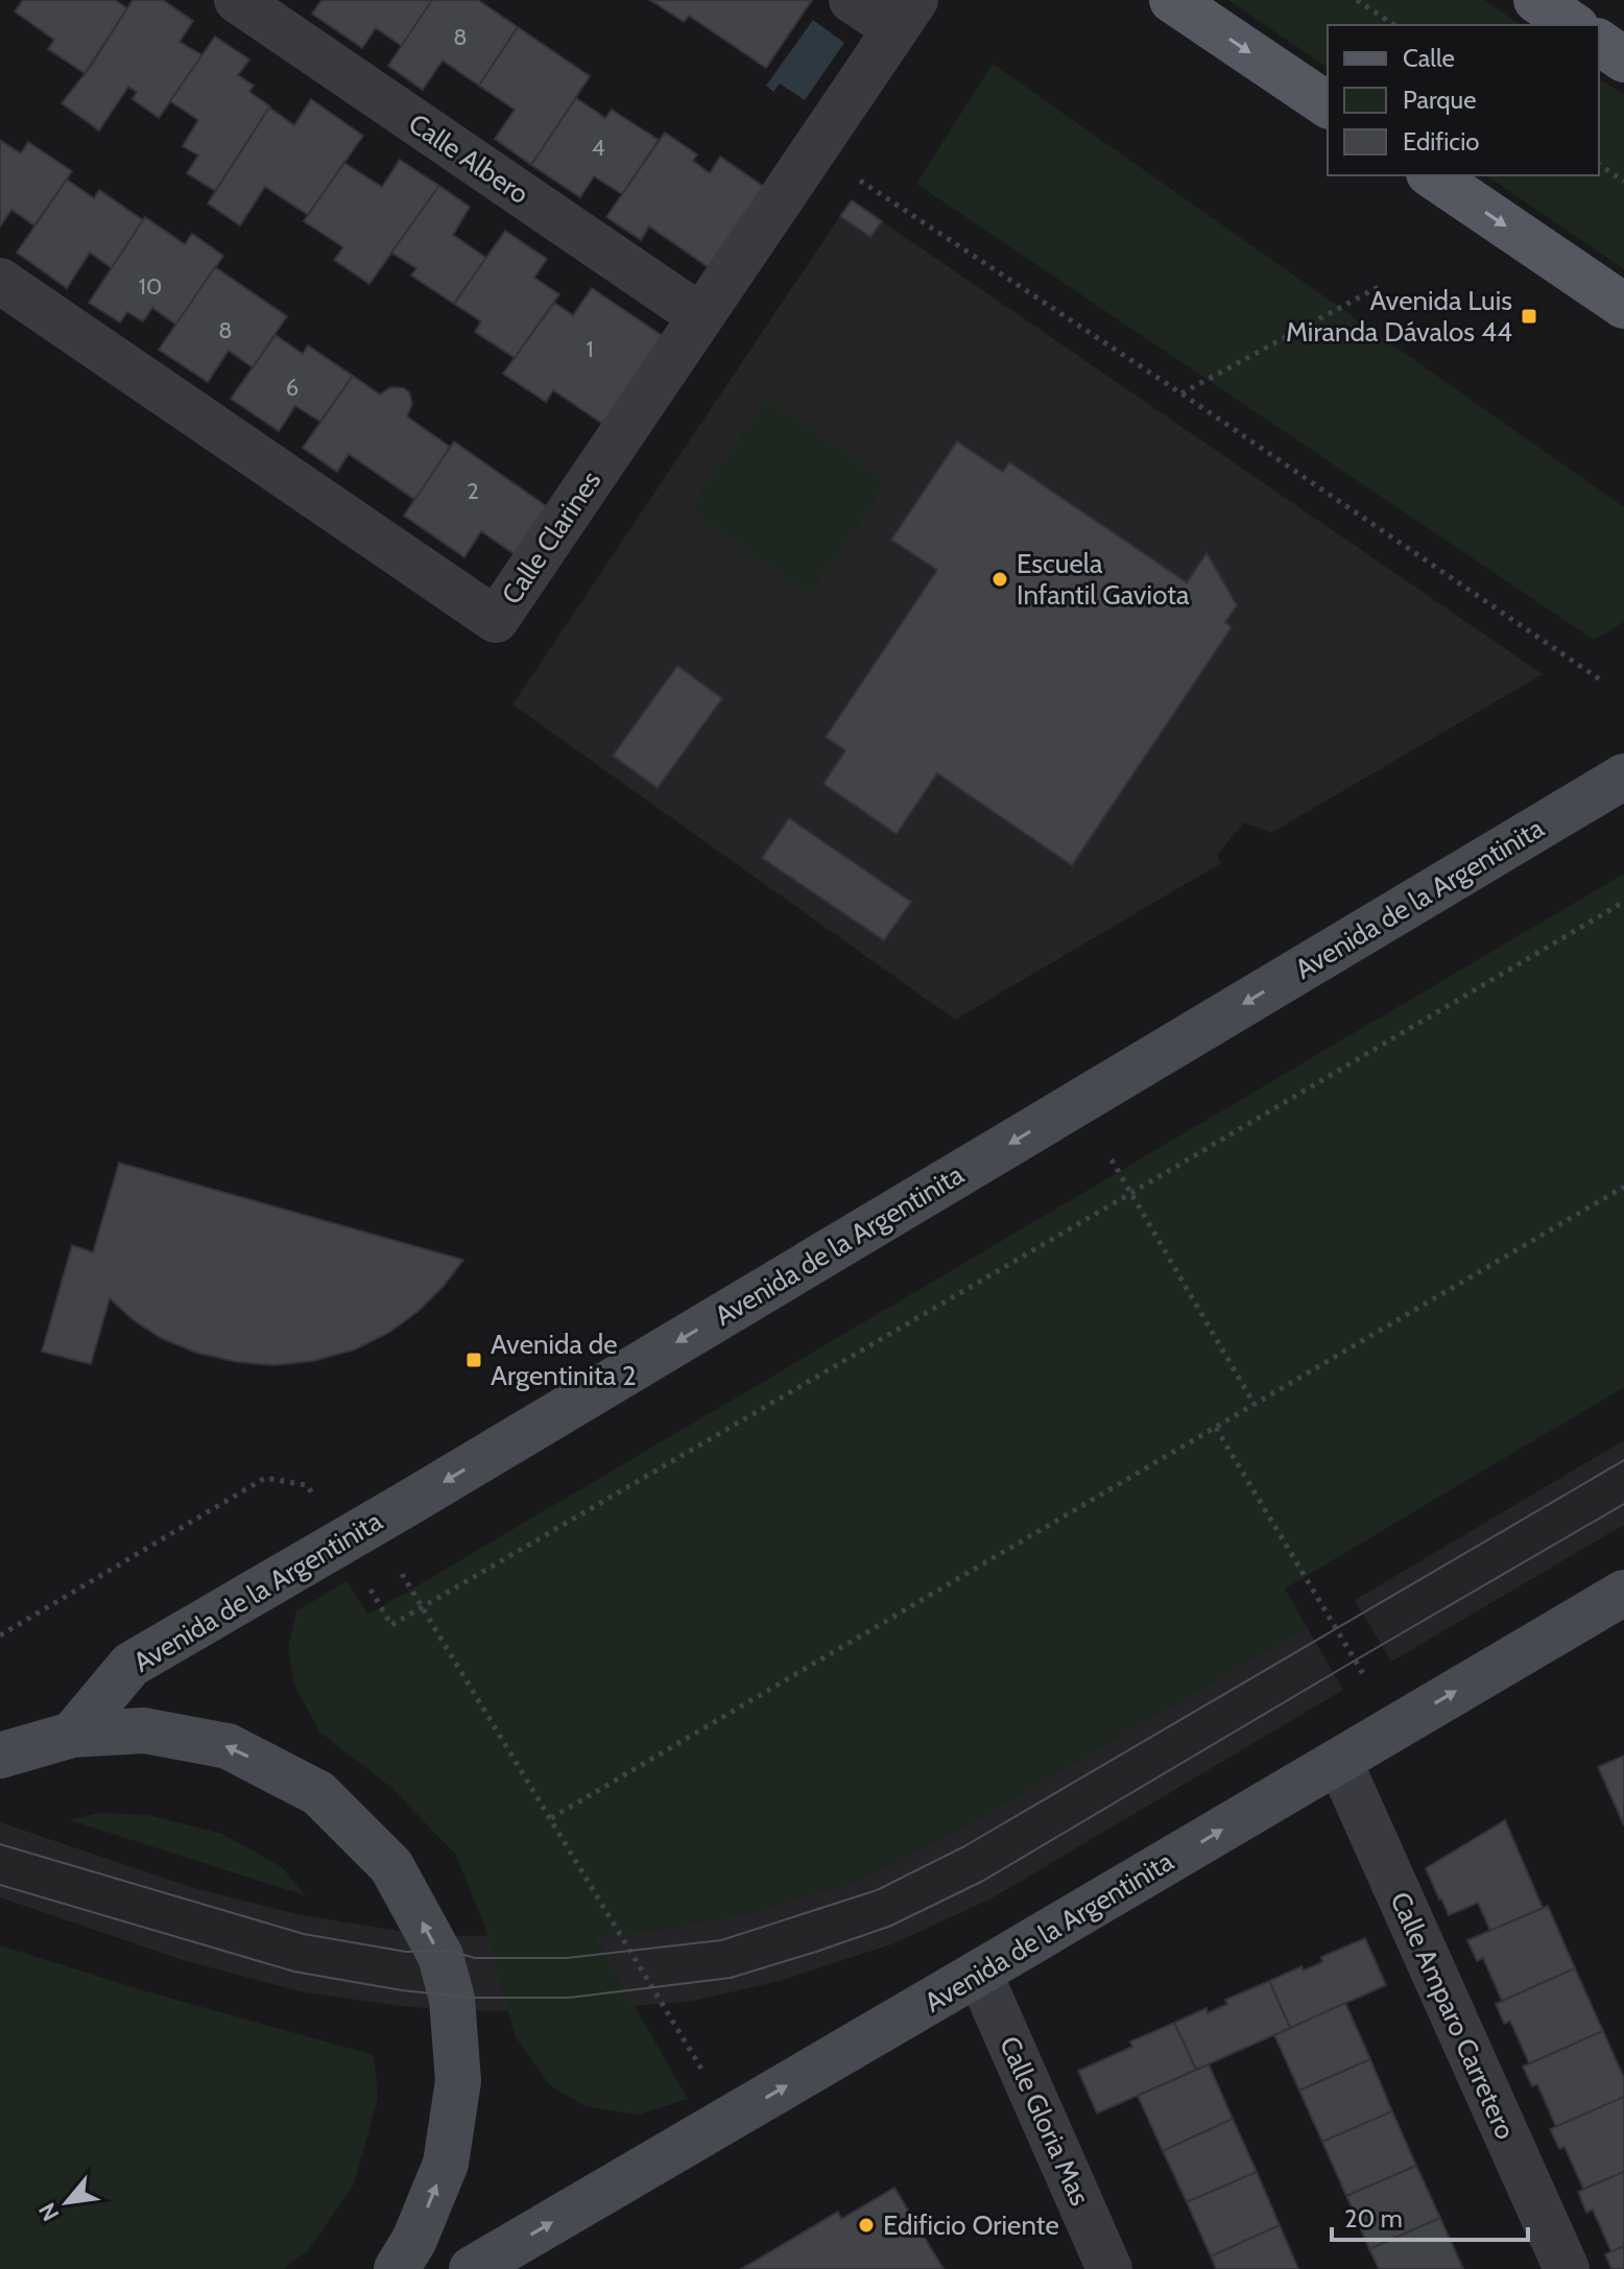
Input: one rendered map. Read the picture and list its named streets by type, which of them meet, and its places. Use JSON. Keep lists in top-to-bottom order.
{
  "streets": {
    "main road": ["Avenida de la Argentinita"],
    "street": [
      "Calle Albero",
      "Calle Clarines",
      "Calle Amparo Carretero",
      "Calle Gloria Mas"
    ]
  },
  "crossings": [
    ["Calle Albero", "Calle Clarines"],
    ["Avenida de la Argentinita", "Calle Amparo Carretero"],
    ["Avenida de la Argentinita", "Calle Gloria Mas"]
  ],
  "places": {
    "transit": ["Avenida Luis Miranda Dávalos 44", "Avenida de Argentinita 2"],
    "other": ["Escuela Infantil Gaviota", "Edificio Oriente"]
  },
  "house_numbers": [
    "8",
    "4",
    "10",
    "8",
    "1",
    "6",
    "2"
  ],
  "legend": ["Calle", "Parque", "Edificio"],
  "scale_bar": "20 m",
  "north": "bottom left"
}
